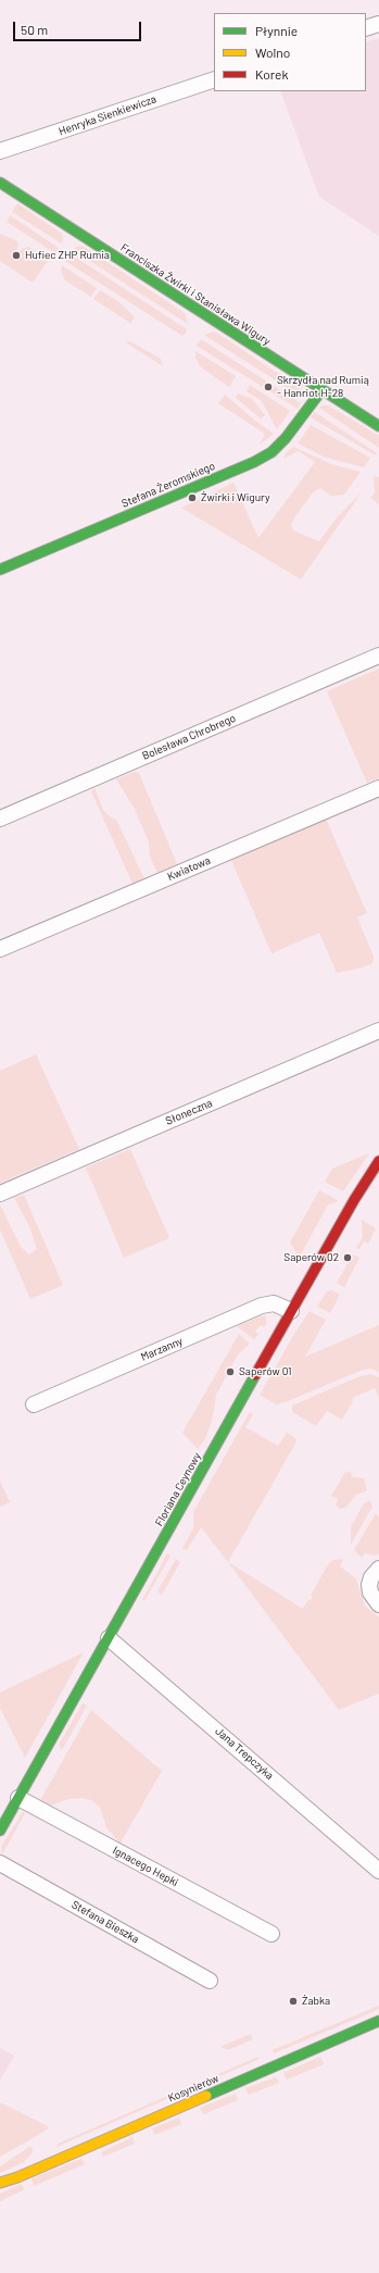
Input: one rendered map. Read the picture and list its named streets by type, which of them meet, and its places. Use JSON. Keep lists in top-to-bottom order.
{
  "streets": {
    "street": [
      "Henryka Sienkiewicza",
      "Franciszka Żwirki i Stanisława Wigury",
      "Stefana Żeromskiego",
      "Bolesława Chrobrego",
      "Kwiatowa",
      "Słoneczna",
      "Marzanny",
      "Floriana Ceynowy",
      "Jana Trepczyka",
      "Ignacego Hepki",
      "Stefana Bieszka",
      "Kosynierów"
    ]
  },
  "crossings": [
    ["Franciszka Żwirki i Stanisława Wigury", "Stefana Żeromskiego"],
    ["Marzanny", "Floriana Ceynowy"],
    ["Floriana Ceynowy", "Jana Trepczyka"],
    ["Floriana Ceynowy", "Ignacego Hepki"]
  ],
  "places": [
    "Hufiec ZHP Rumia",
    "Skrzydła nad Rumią - Hanriot H-28",
    "Żwirki i Wigury",
    "Saperów 02",
    "Saperów 01",
    "Żabka"
  ],
  "legend": ["Płynnie", "Wolno", "Korek"],
  "scale_bar": "50 m"
}
